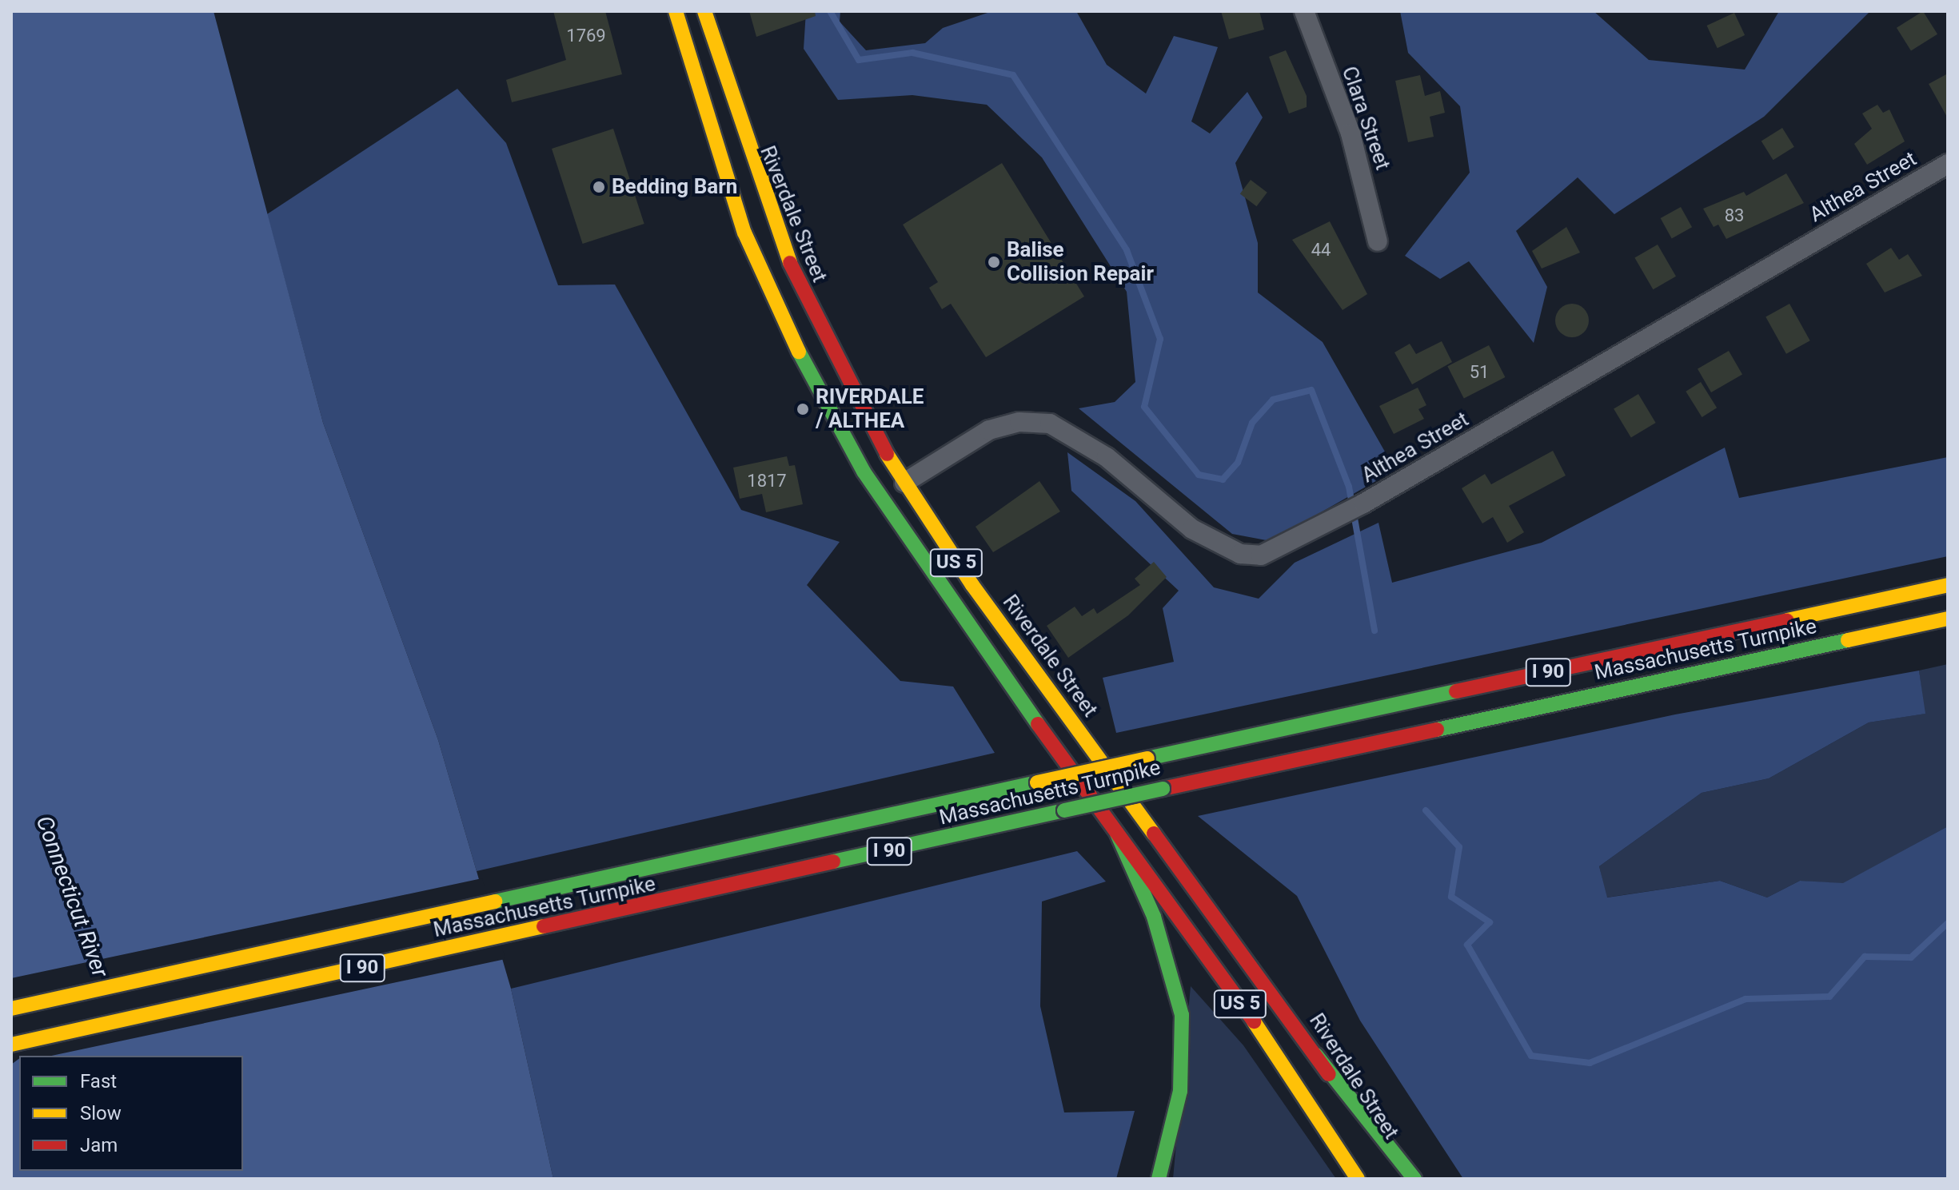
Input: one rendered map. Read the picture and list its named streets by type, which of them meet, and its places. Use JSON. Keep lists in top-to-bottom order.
{
  "streets": {
    "main road": [
      "Riverdale Street",
      "US 5",
      "Massachusetts Turnpike",
      "I 90"
    ],
    "street": ["Clara Street", "Althea Street"]
  },
  "crossings": [
    ["Althea Street", "Riverdale Street"]
  ],
  "water": ["Connecticut River"],
  "places": ["Bedding Barn", "Balise Collision Repair", "RIVERDALE / ALTHEA"],
  "house_numbers": [
    "1769",
    "83",
    "44",
    "51",
    "1817"
  ],
  "legend": ["Fast", "Slow", "Jam"]
}
